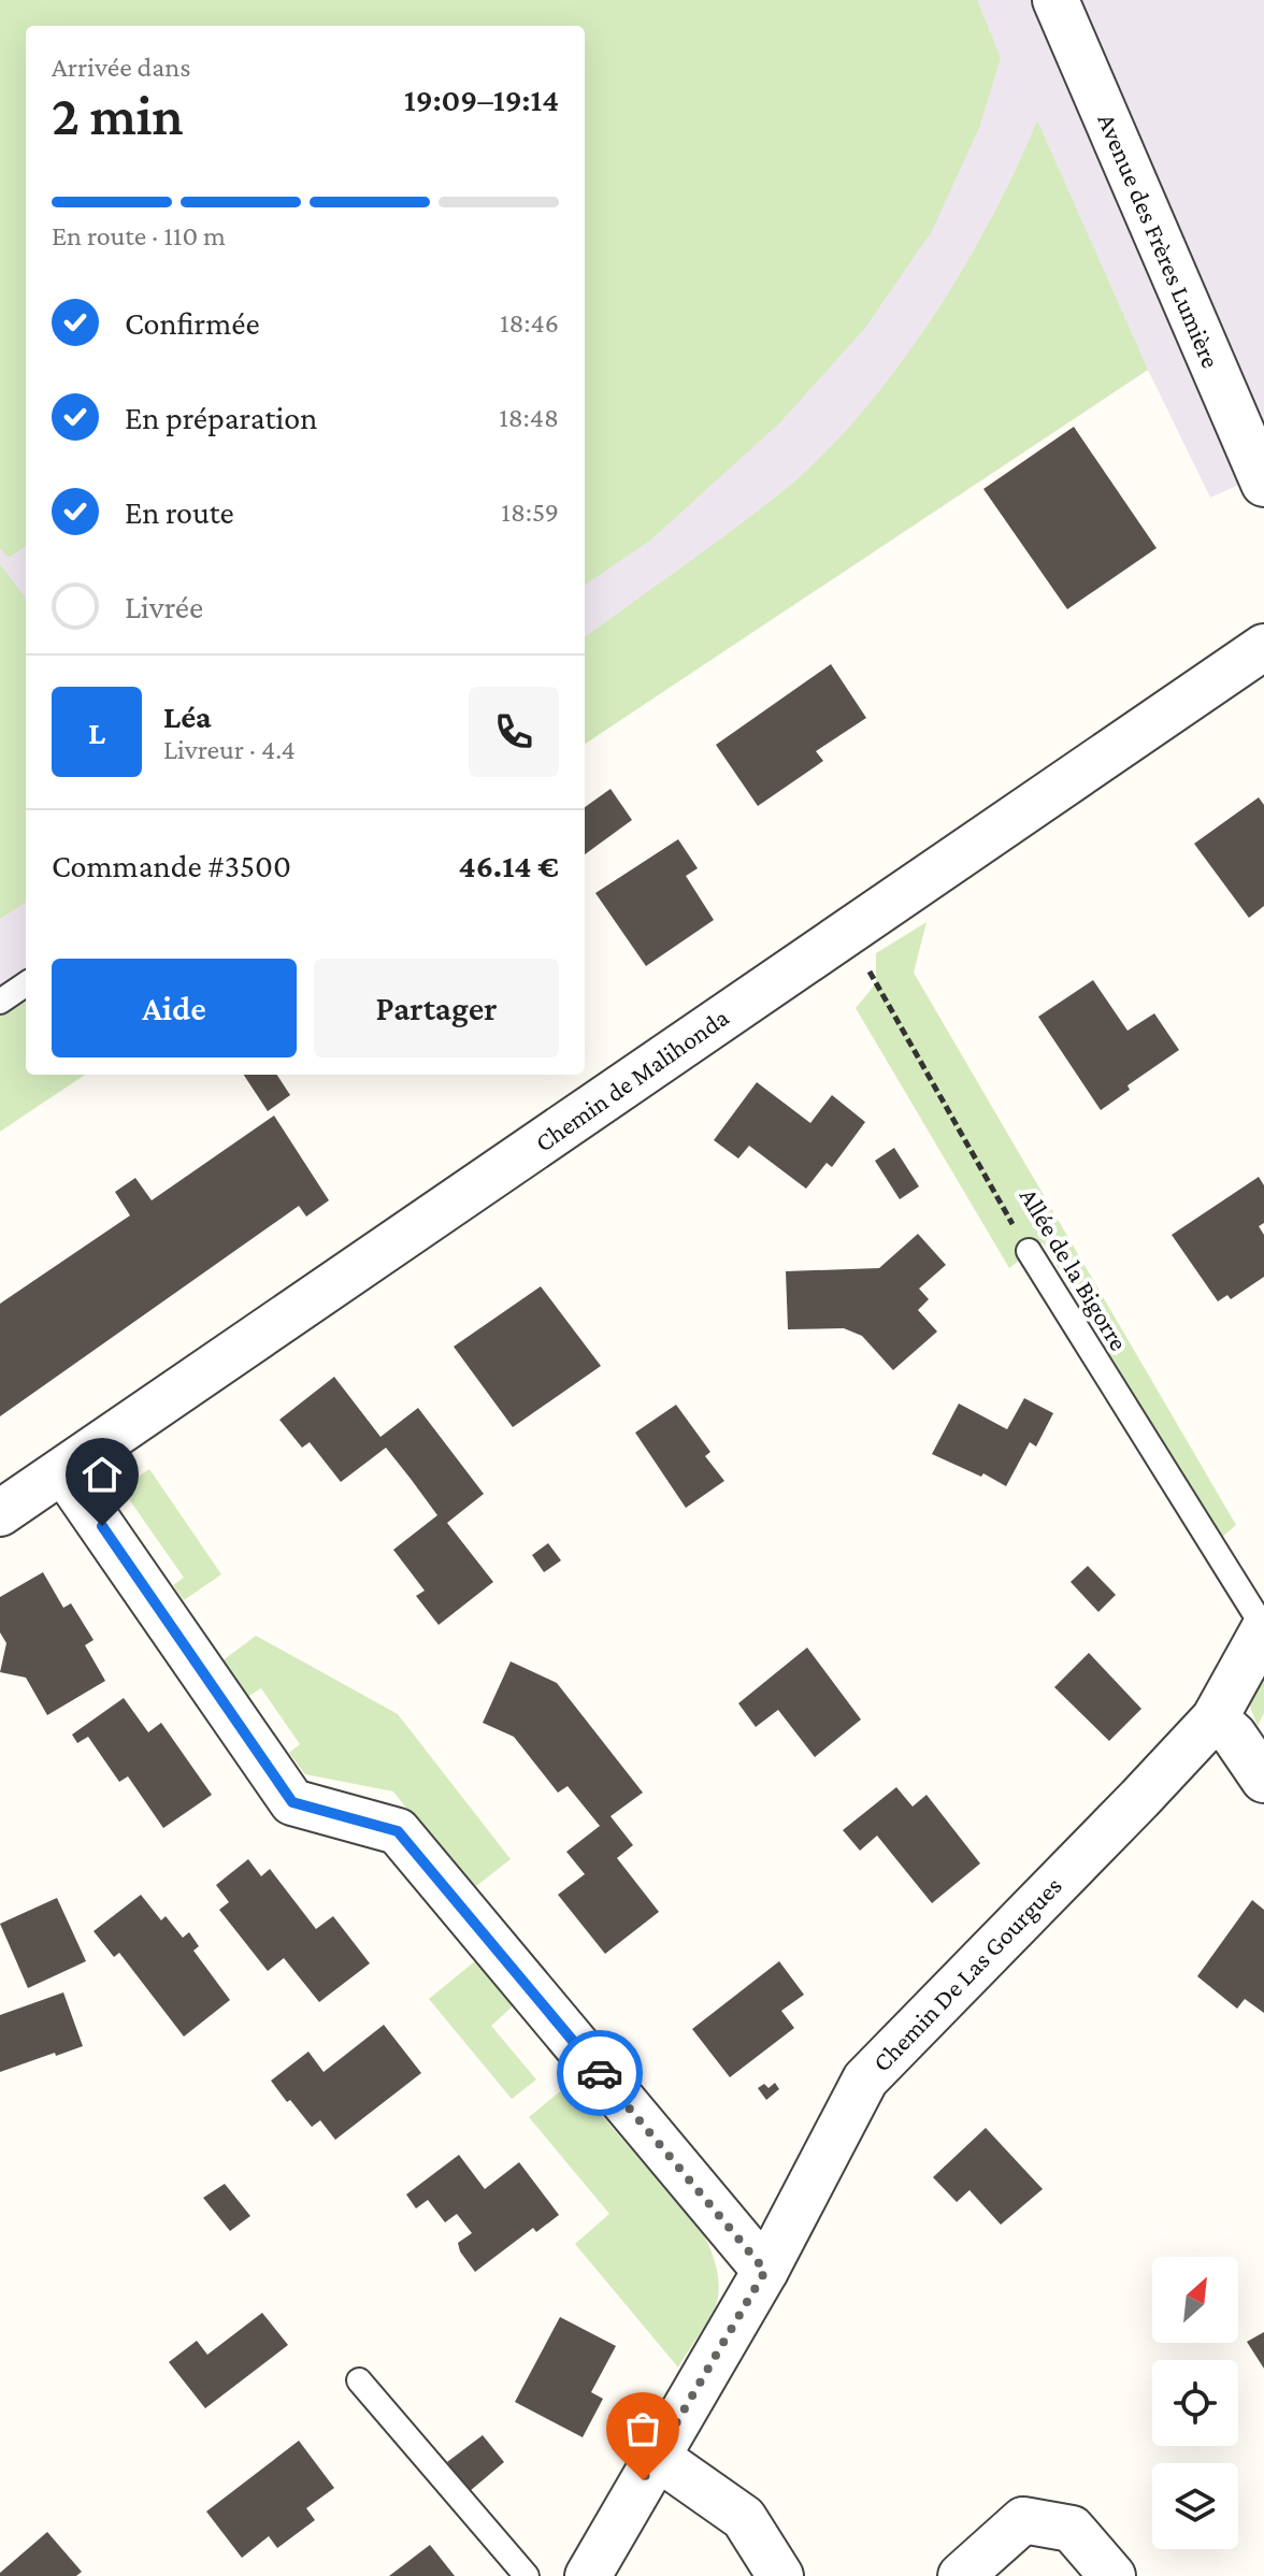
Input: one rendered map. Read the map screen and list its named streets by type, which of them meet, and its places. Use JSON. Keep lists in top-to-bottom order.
{
  "streets": {
    "street": ["Avenue des Frères Lumière", "Chemin de Malihonda", "Chemin De Las Gourgues"],
    "lane": ["Allée de la Bigorre"]
  },
  "crossings": [
    ["Chemin de Malihonda", "Allée de la Bigorre"],
    ["Allée de la Bigorre", "Chemin De Las Gourgues"]
  ],
  "north": "top right",
  "page": {
    "heading": ["2 min", "Arrivée dans", "19:09–19:14"],
    "panel": [
      "Léa",
      "Livreur · 4.4",
      "Commande #3500",
      "46.14 €"
    ],
    "bar": "En route · 110 m",
    "list": [
      ["Confirmée", "18:46"],
      ["En préparation", "18:48"],
      ["En route", "18:59"],
      "Livrée"
    ],
    "round": "L",
    "buttons": ["Aide", "Partager"]
  }
}
